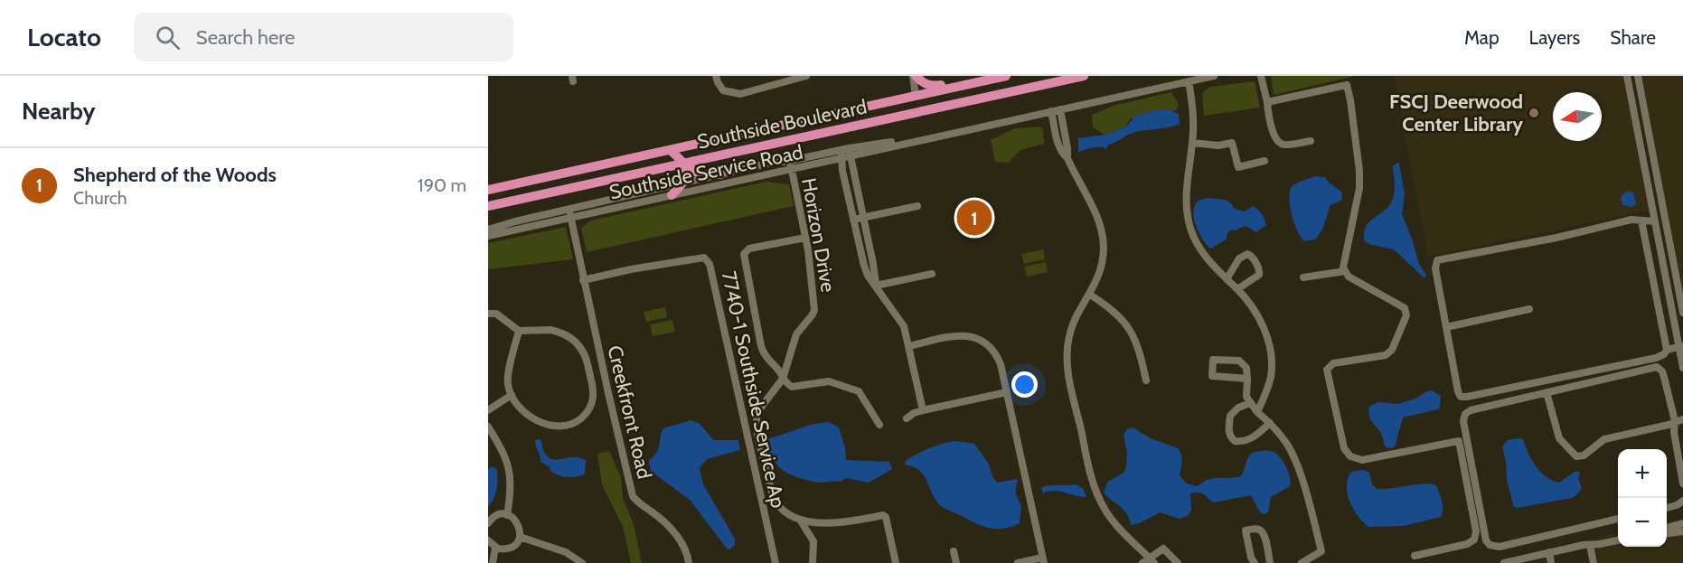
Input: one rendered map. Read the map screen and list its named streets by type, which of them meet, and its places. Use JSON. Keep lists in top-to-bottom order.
{
  "streets": {
    "highway": ["Southside Boulevard"],
    "street": [
      "Southside Service Road",
      "Horizon Drive",
      "7740-1 Southside Service Ap",
      "Creekfront Road"
    ]
  },
  "crossings": [
    ["Southside Service Road", "Horizon Drive"],
    ["7740-1 Southside Service Ap", "Creekfront Road"]
  ],
  "places": ["FSCJ Deerwood Center Library"],
  "north": "left",
  "page": {
    "header": "Locato",
    "search": "Search here",
    "nav": ["Map", "Layers", "Share"],
    "heading": "Nearby",
    "list": [
      {
        "mark": "1",
        "name": "Shepherd of the Woods",
        "note": "Church",
        "value": "190 m"
      }
    ],
    "pins": "1",
    "map_buttons": ["+", "−"]
  }
}
